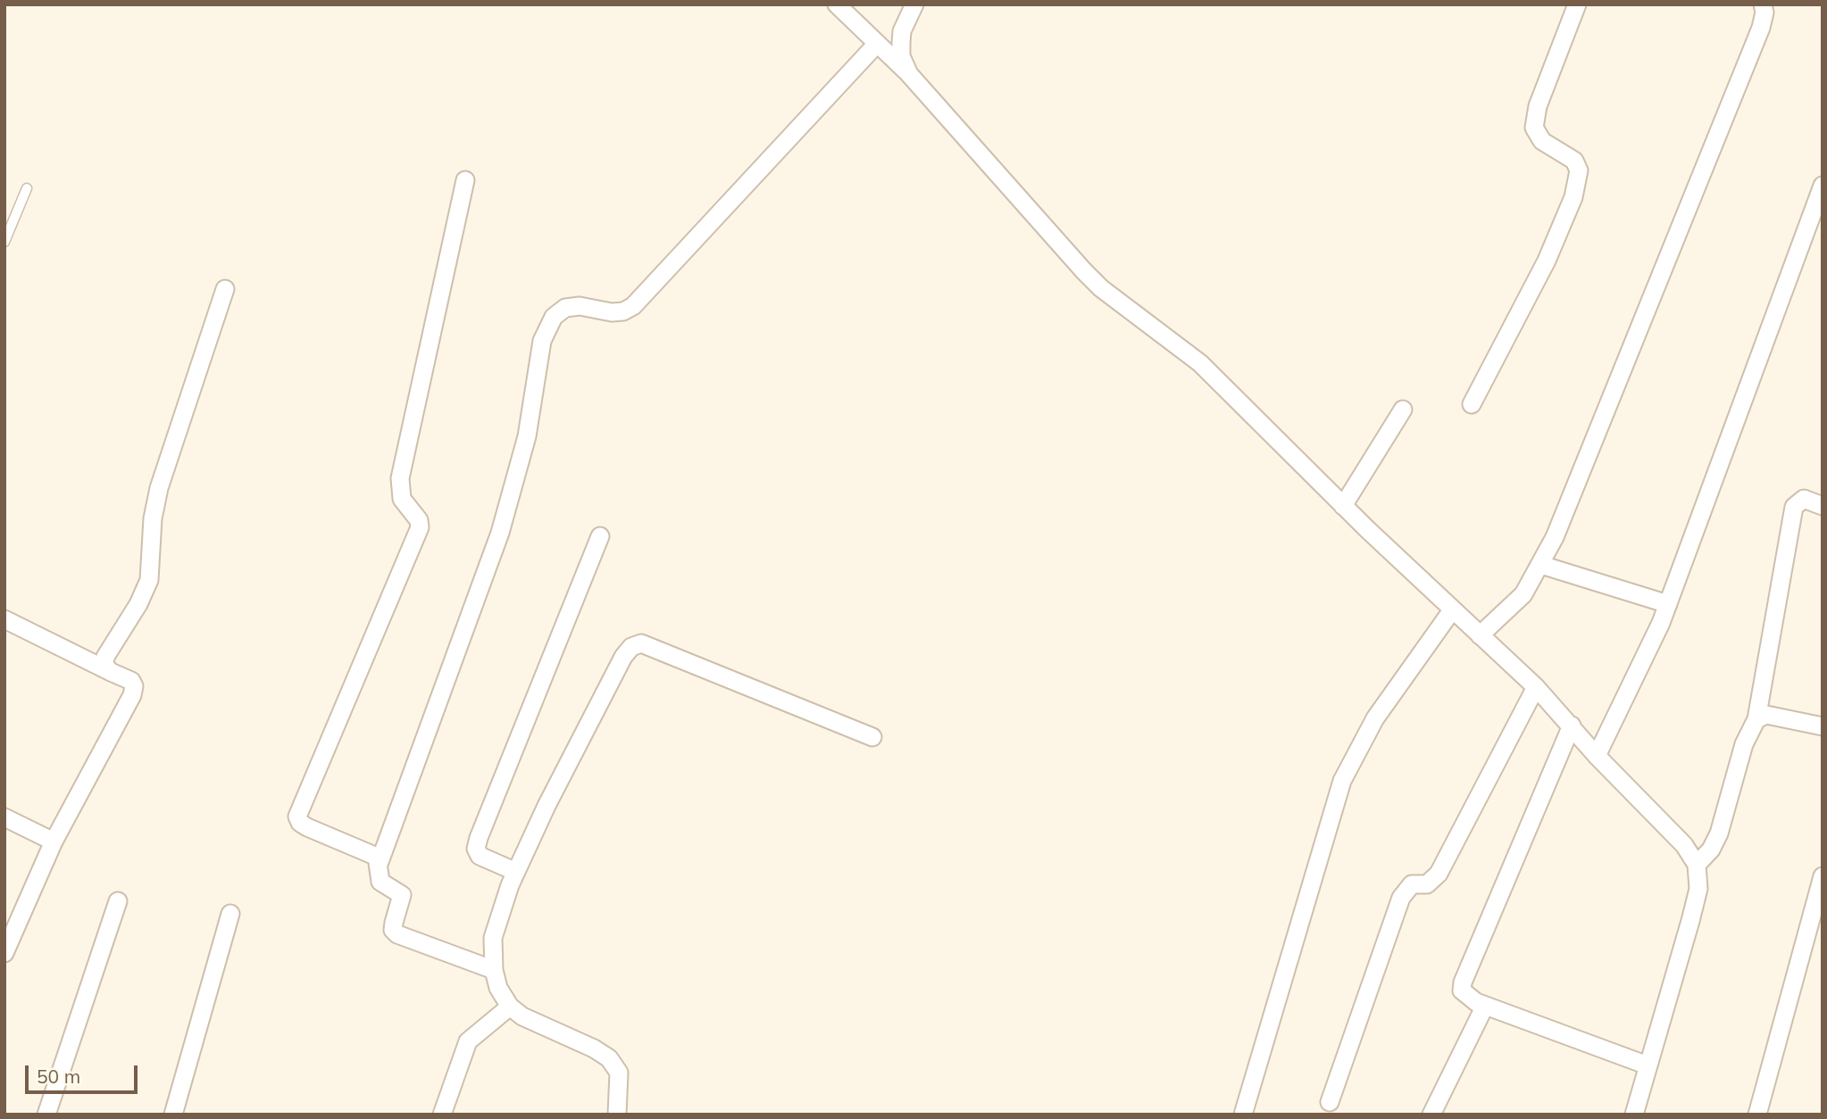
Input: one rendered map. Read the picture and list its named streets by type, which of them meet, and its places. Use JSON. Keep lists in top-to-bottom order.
{
  "scale_bar": "50 m"
}
